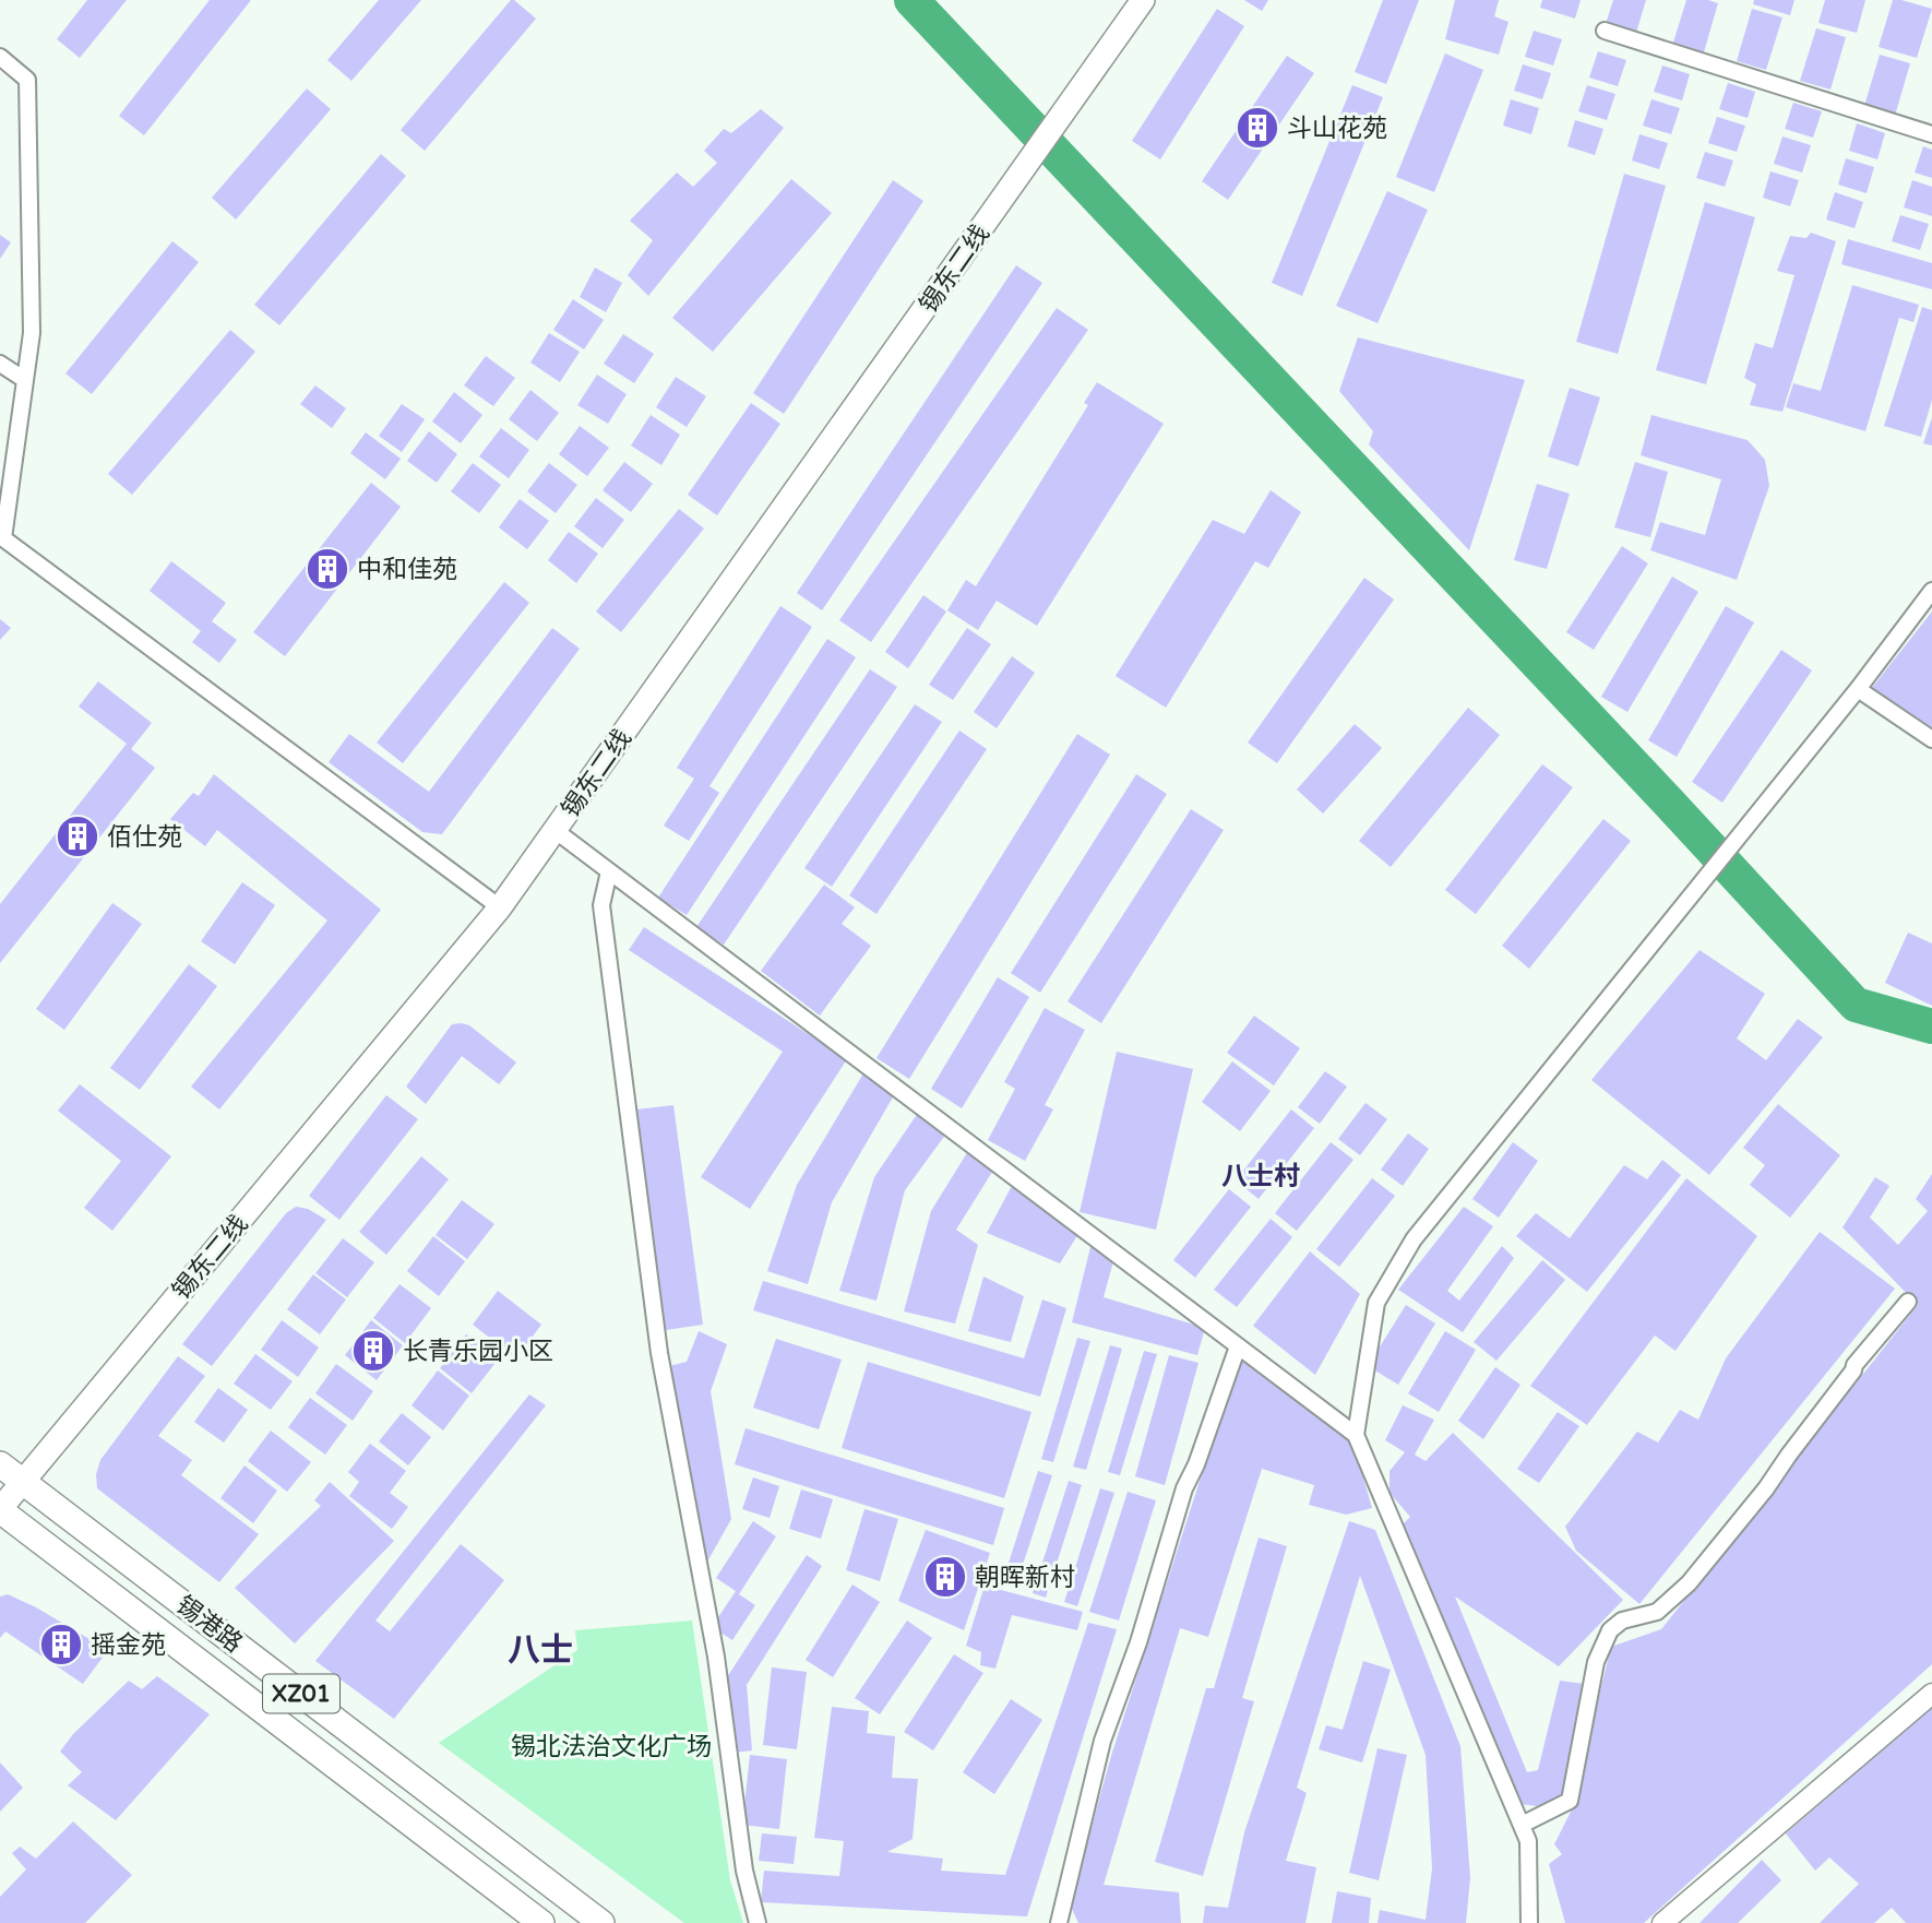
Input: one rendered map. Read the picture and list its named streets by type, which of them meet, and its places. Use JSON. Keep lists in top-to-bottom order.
{
  "streets": {
    "main road": ["锡东二线", "锡港路", "XZ01"]
  },
  "crossings": [
    ["锡东二线", "锡港路"]
  ],
  "districts": ["八士村", "八士"],
  "parks": ["锡北法治文化广场"],
  "places": {
    "building": [
      "斗山花苑",
      "中和佳苑",
      "佰仕苑",
      "长青乐园小区",
      "朝晖新村",
      "摇金苑"
    ]
  }
}
